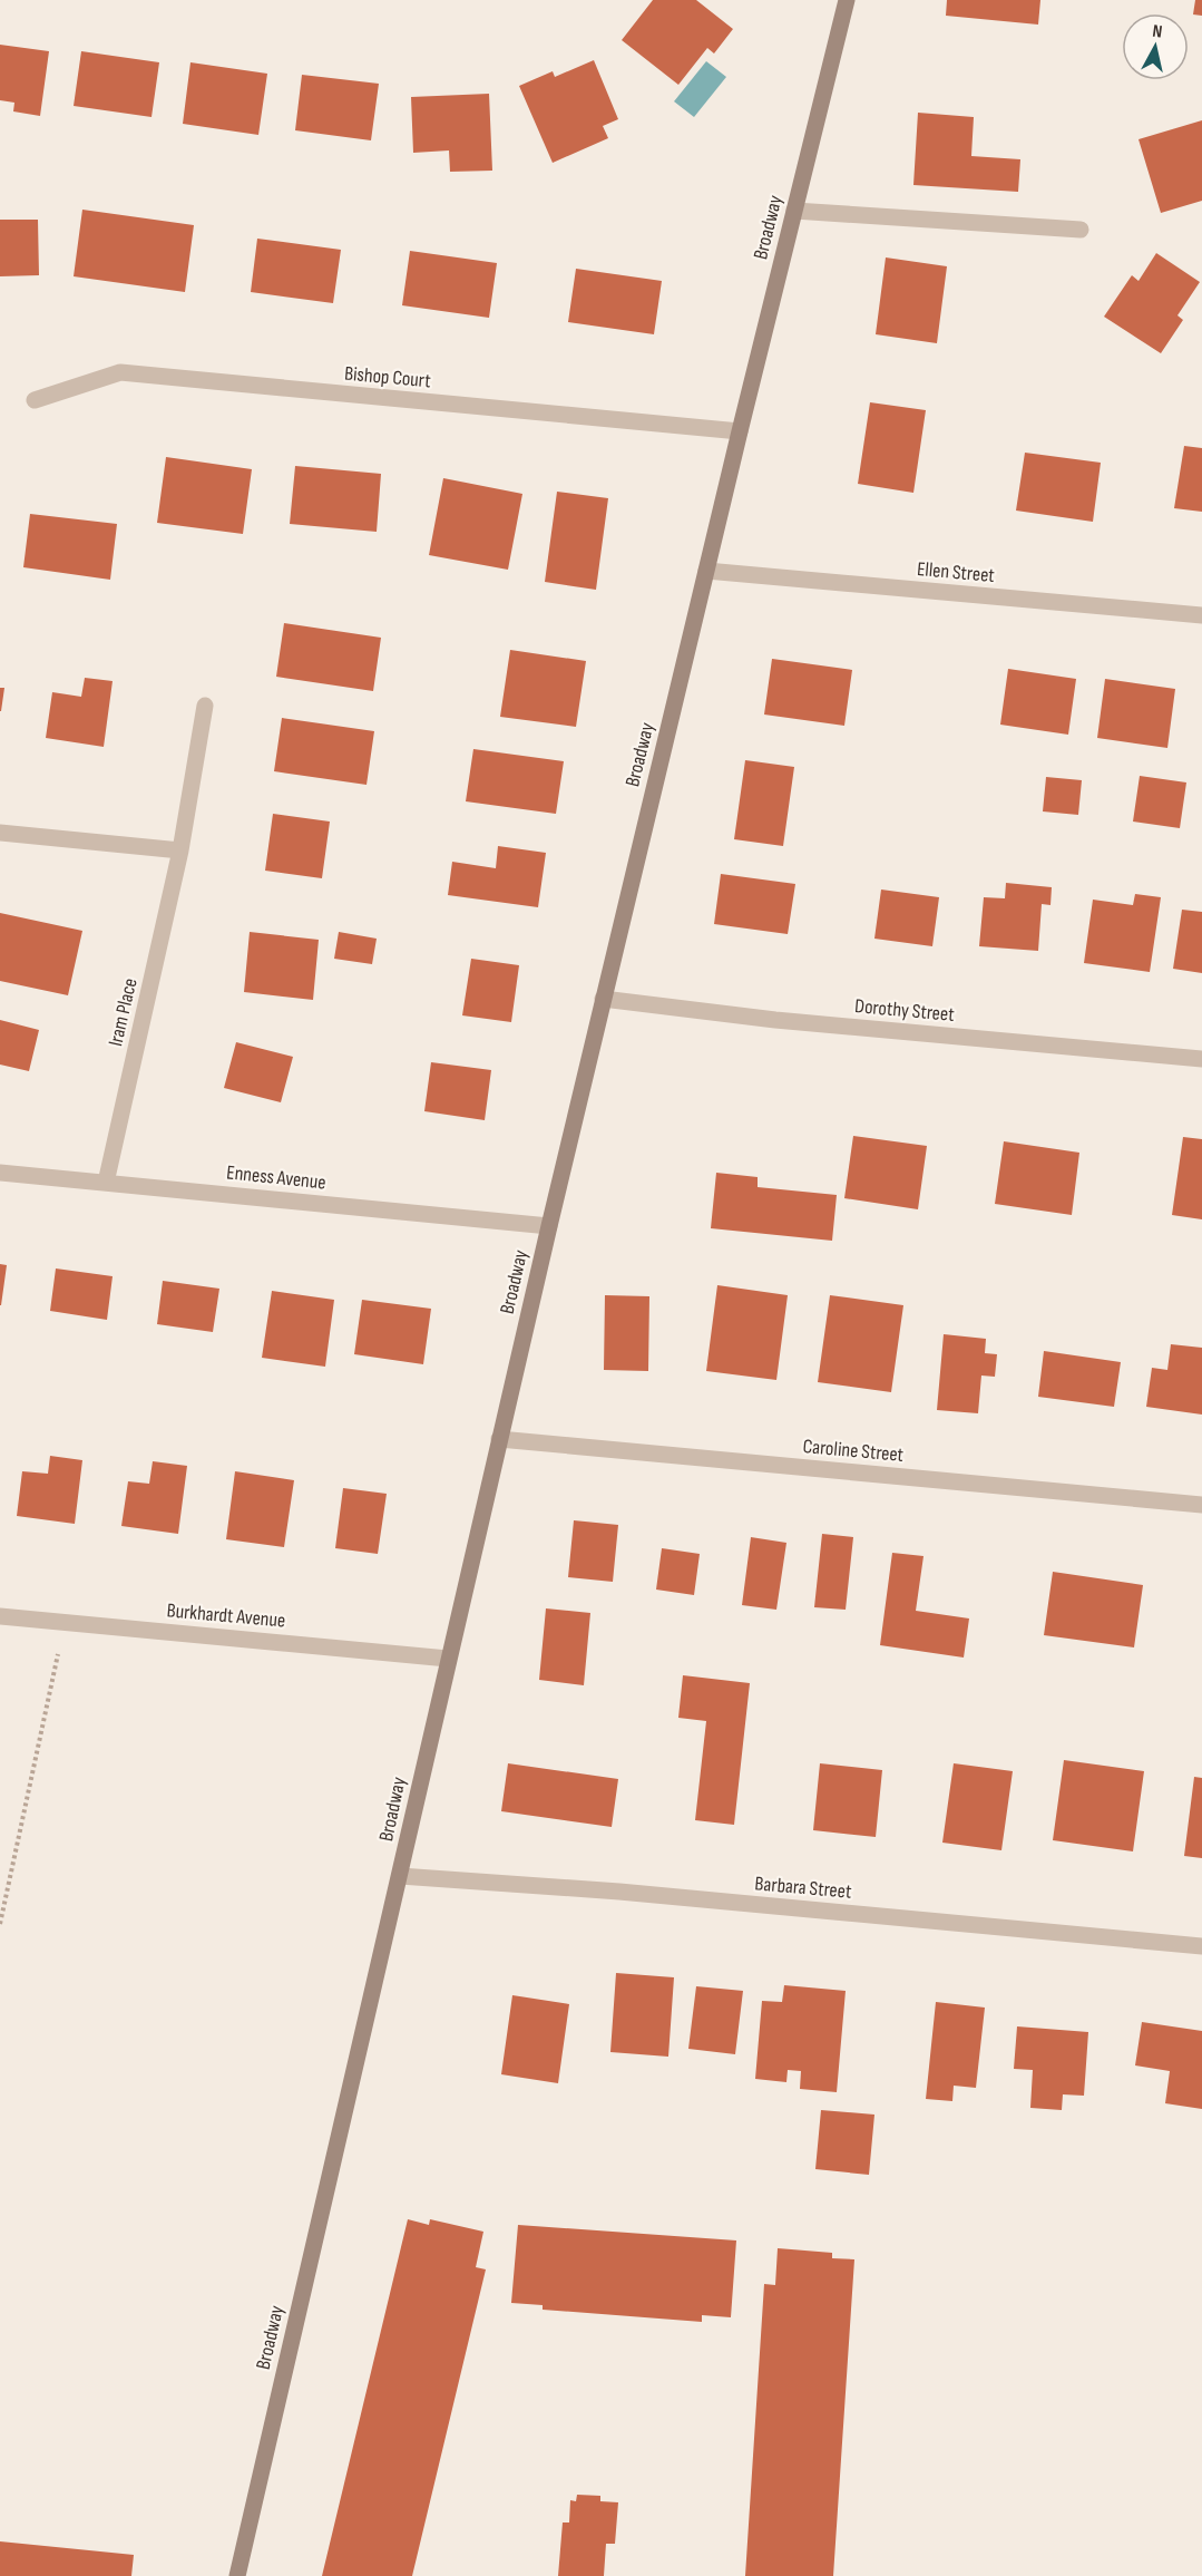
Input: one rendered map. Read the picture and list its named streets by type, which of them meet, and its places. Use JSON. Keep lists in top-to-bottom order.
{
  "streets": {
    "main road": ["Broadway"],
    "street": [
      "Bishop Court",
      "Ellen Street",
      "Dorothy Street",
      "Iram Place",
      "Enness Avenue",
      "Caroline Street",
      "Burkhardt Avenue",
      "Barbara Street"
    ]
  },
  "crossings": [
    ["Broadway", "Bishop Court"],
    ["Broadway", "Ellen Street"],
    ["Broadway", "Dorothy Street"],
    ["Broadway", "Enness Avenue"],
    ["Broadway", "Caroline Street"],
    ["Broadway", "Burkhardt Avenue"],
    ["Broadway", "Barbara Street"],
    ["Iram Place", "Enness Avenue"]
  ],
  "north": "top"
}
